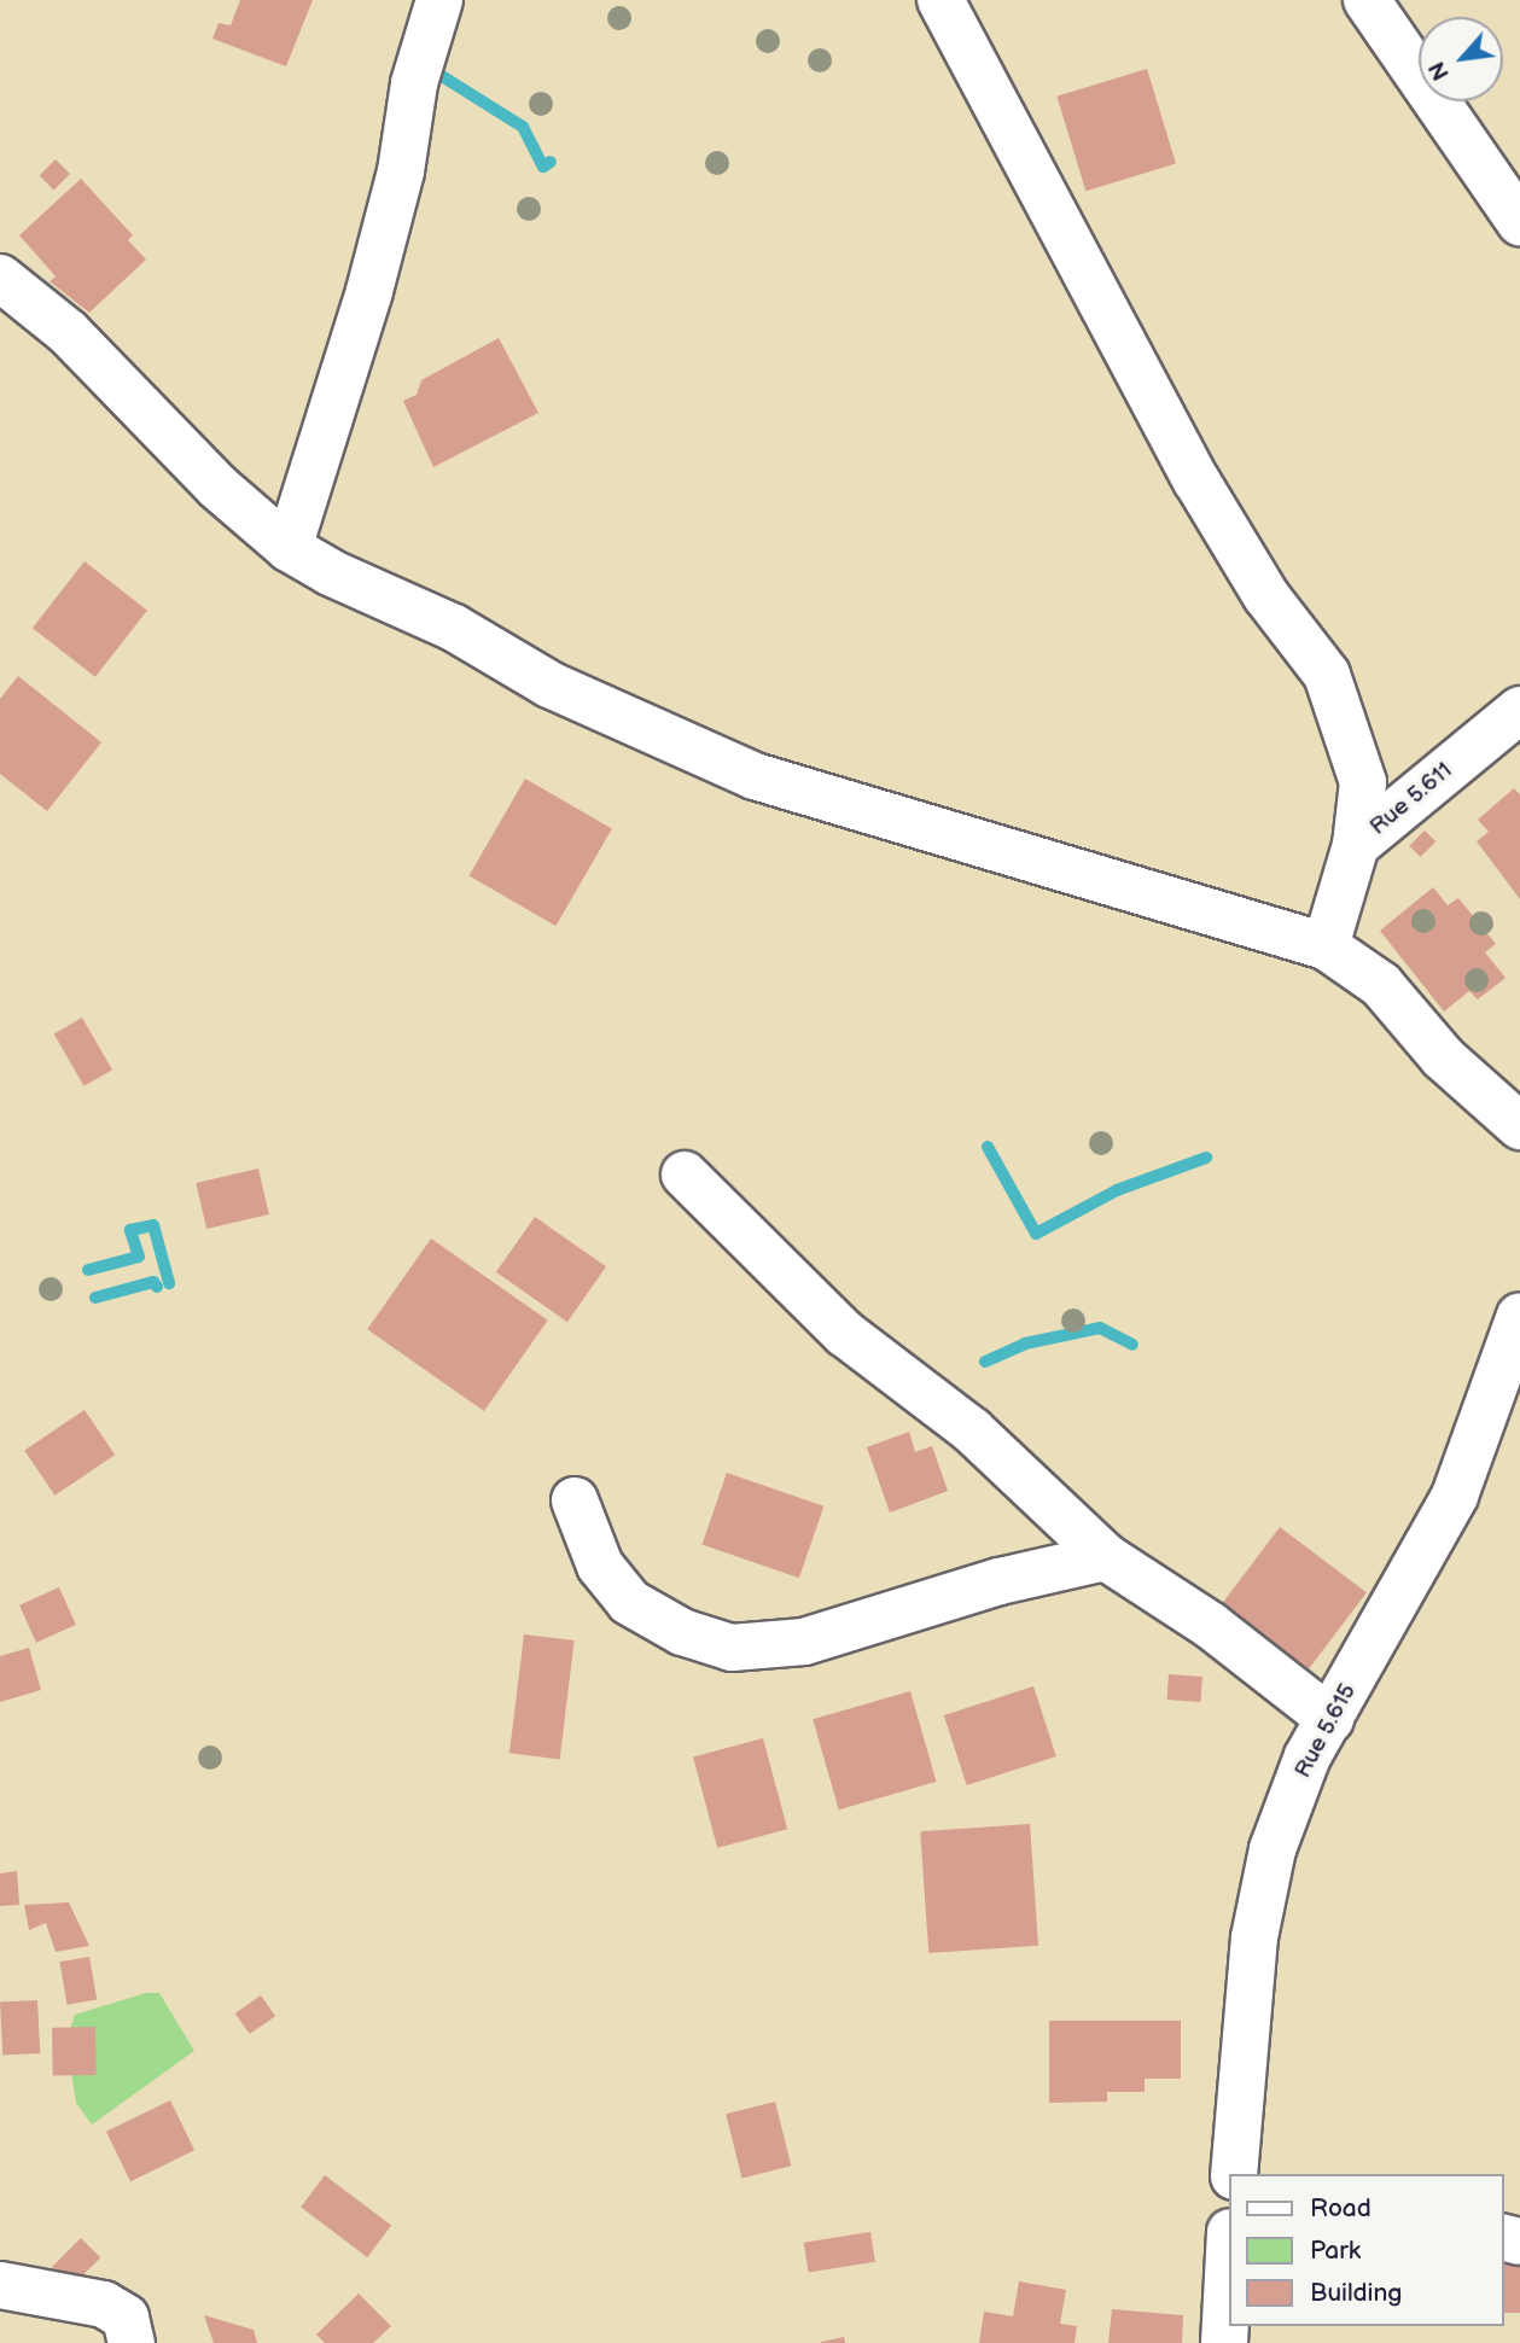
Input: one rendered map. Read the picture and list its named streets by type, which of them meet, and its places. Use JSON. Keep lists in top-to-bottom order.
{
  "streets": {
    "street": ["Rue 5.611", "Rue 5.615"]
  },
  "legend": ["Road", "Park", "Building"],
  "north": "bottom left"
}
